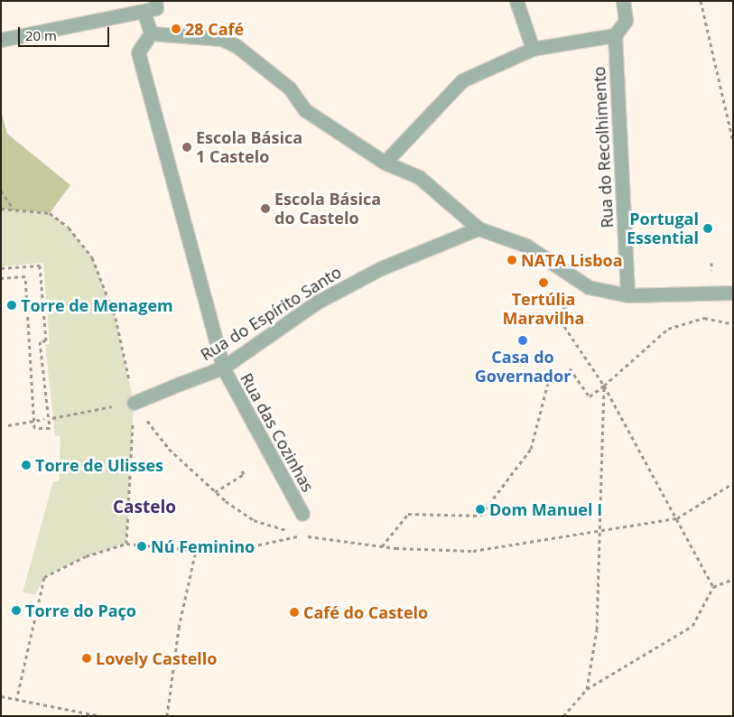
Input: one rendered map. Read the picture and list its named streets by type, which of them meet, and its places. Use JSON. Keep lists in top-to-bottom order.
{
  "streets": {
    "street": ["Rua do Recolhimento", "Rua do Espírito Santo", "Rua das Cozinhas"]
  },
  "crossings": [
    ["Rua do Espírito Santo", "Rua das Cozinhas"]
  ],
  "districts": ["Castelo"],
  "places": [
    "28 Café",
    "Escola Básica 1 Castelo",
    "Escola Básica do Castelo",
    "Portugal Essential",
    "NATA Lisboa",
    "Tertúlia Maravilha",
    "Torre de Menagem",
    "Casa do Governador",
    "Torre de Ulisses",
    "Dom Manuel I",
    "Nú Feminino",
    "Torre do Paço",
    "Café do Castelo",
    "Lovely Castello"
  ],
  "scale_bar": "20 m"
}
